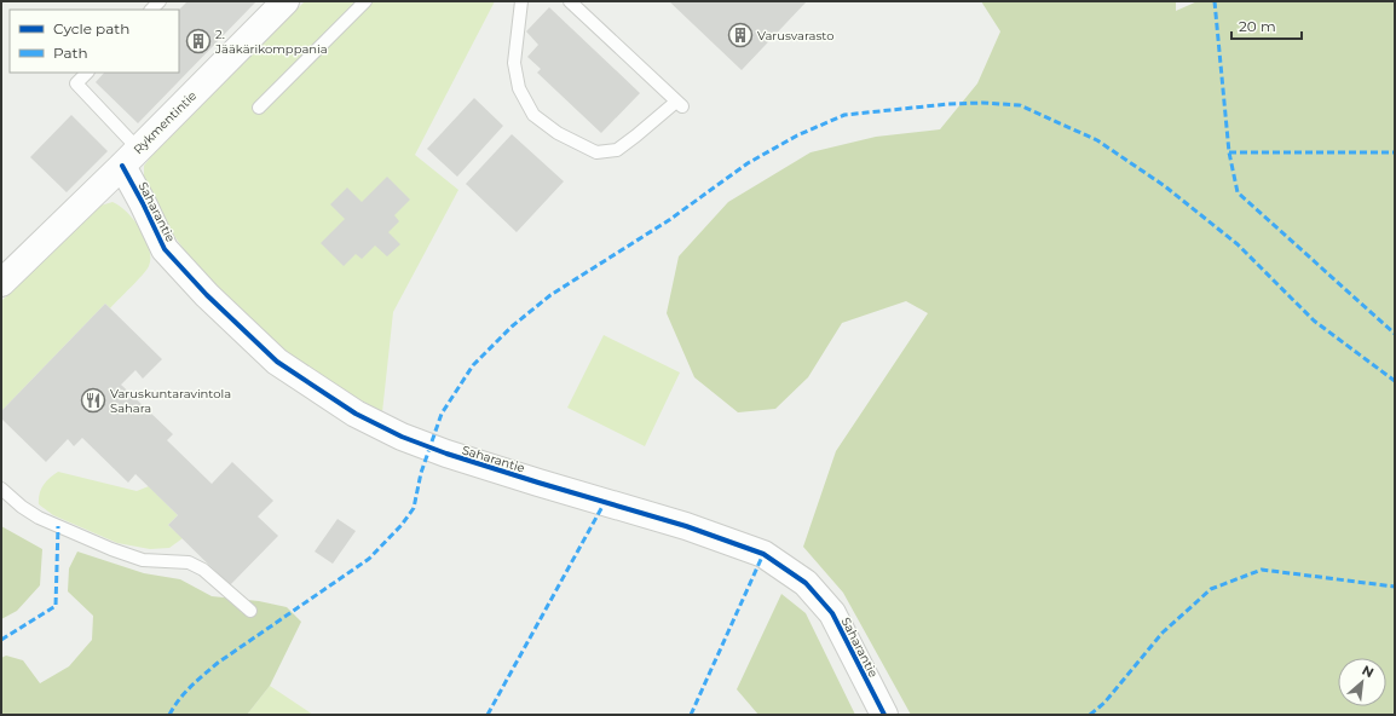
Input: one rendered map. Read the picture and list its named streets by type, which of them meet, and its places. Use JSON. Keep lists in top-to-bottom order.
{
  "streets": {
    "street": ["Rykmentintie", "Saharantie"]
  },
  "crossings": [
    ["Rykmentintie", "Saharantie"]
  ],
  "places": {
    "building": ["Varusvarasto", "2. Jääkärikomppania"],
    "restaurant": ["Varuskuntaravintola Sahara"]
  },
  "legend": ["Cycle path", "Path"],
  "scale_bar": "20 m",
  "north": "top right"
}
